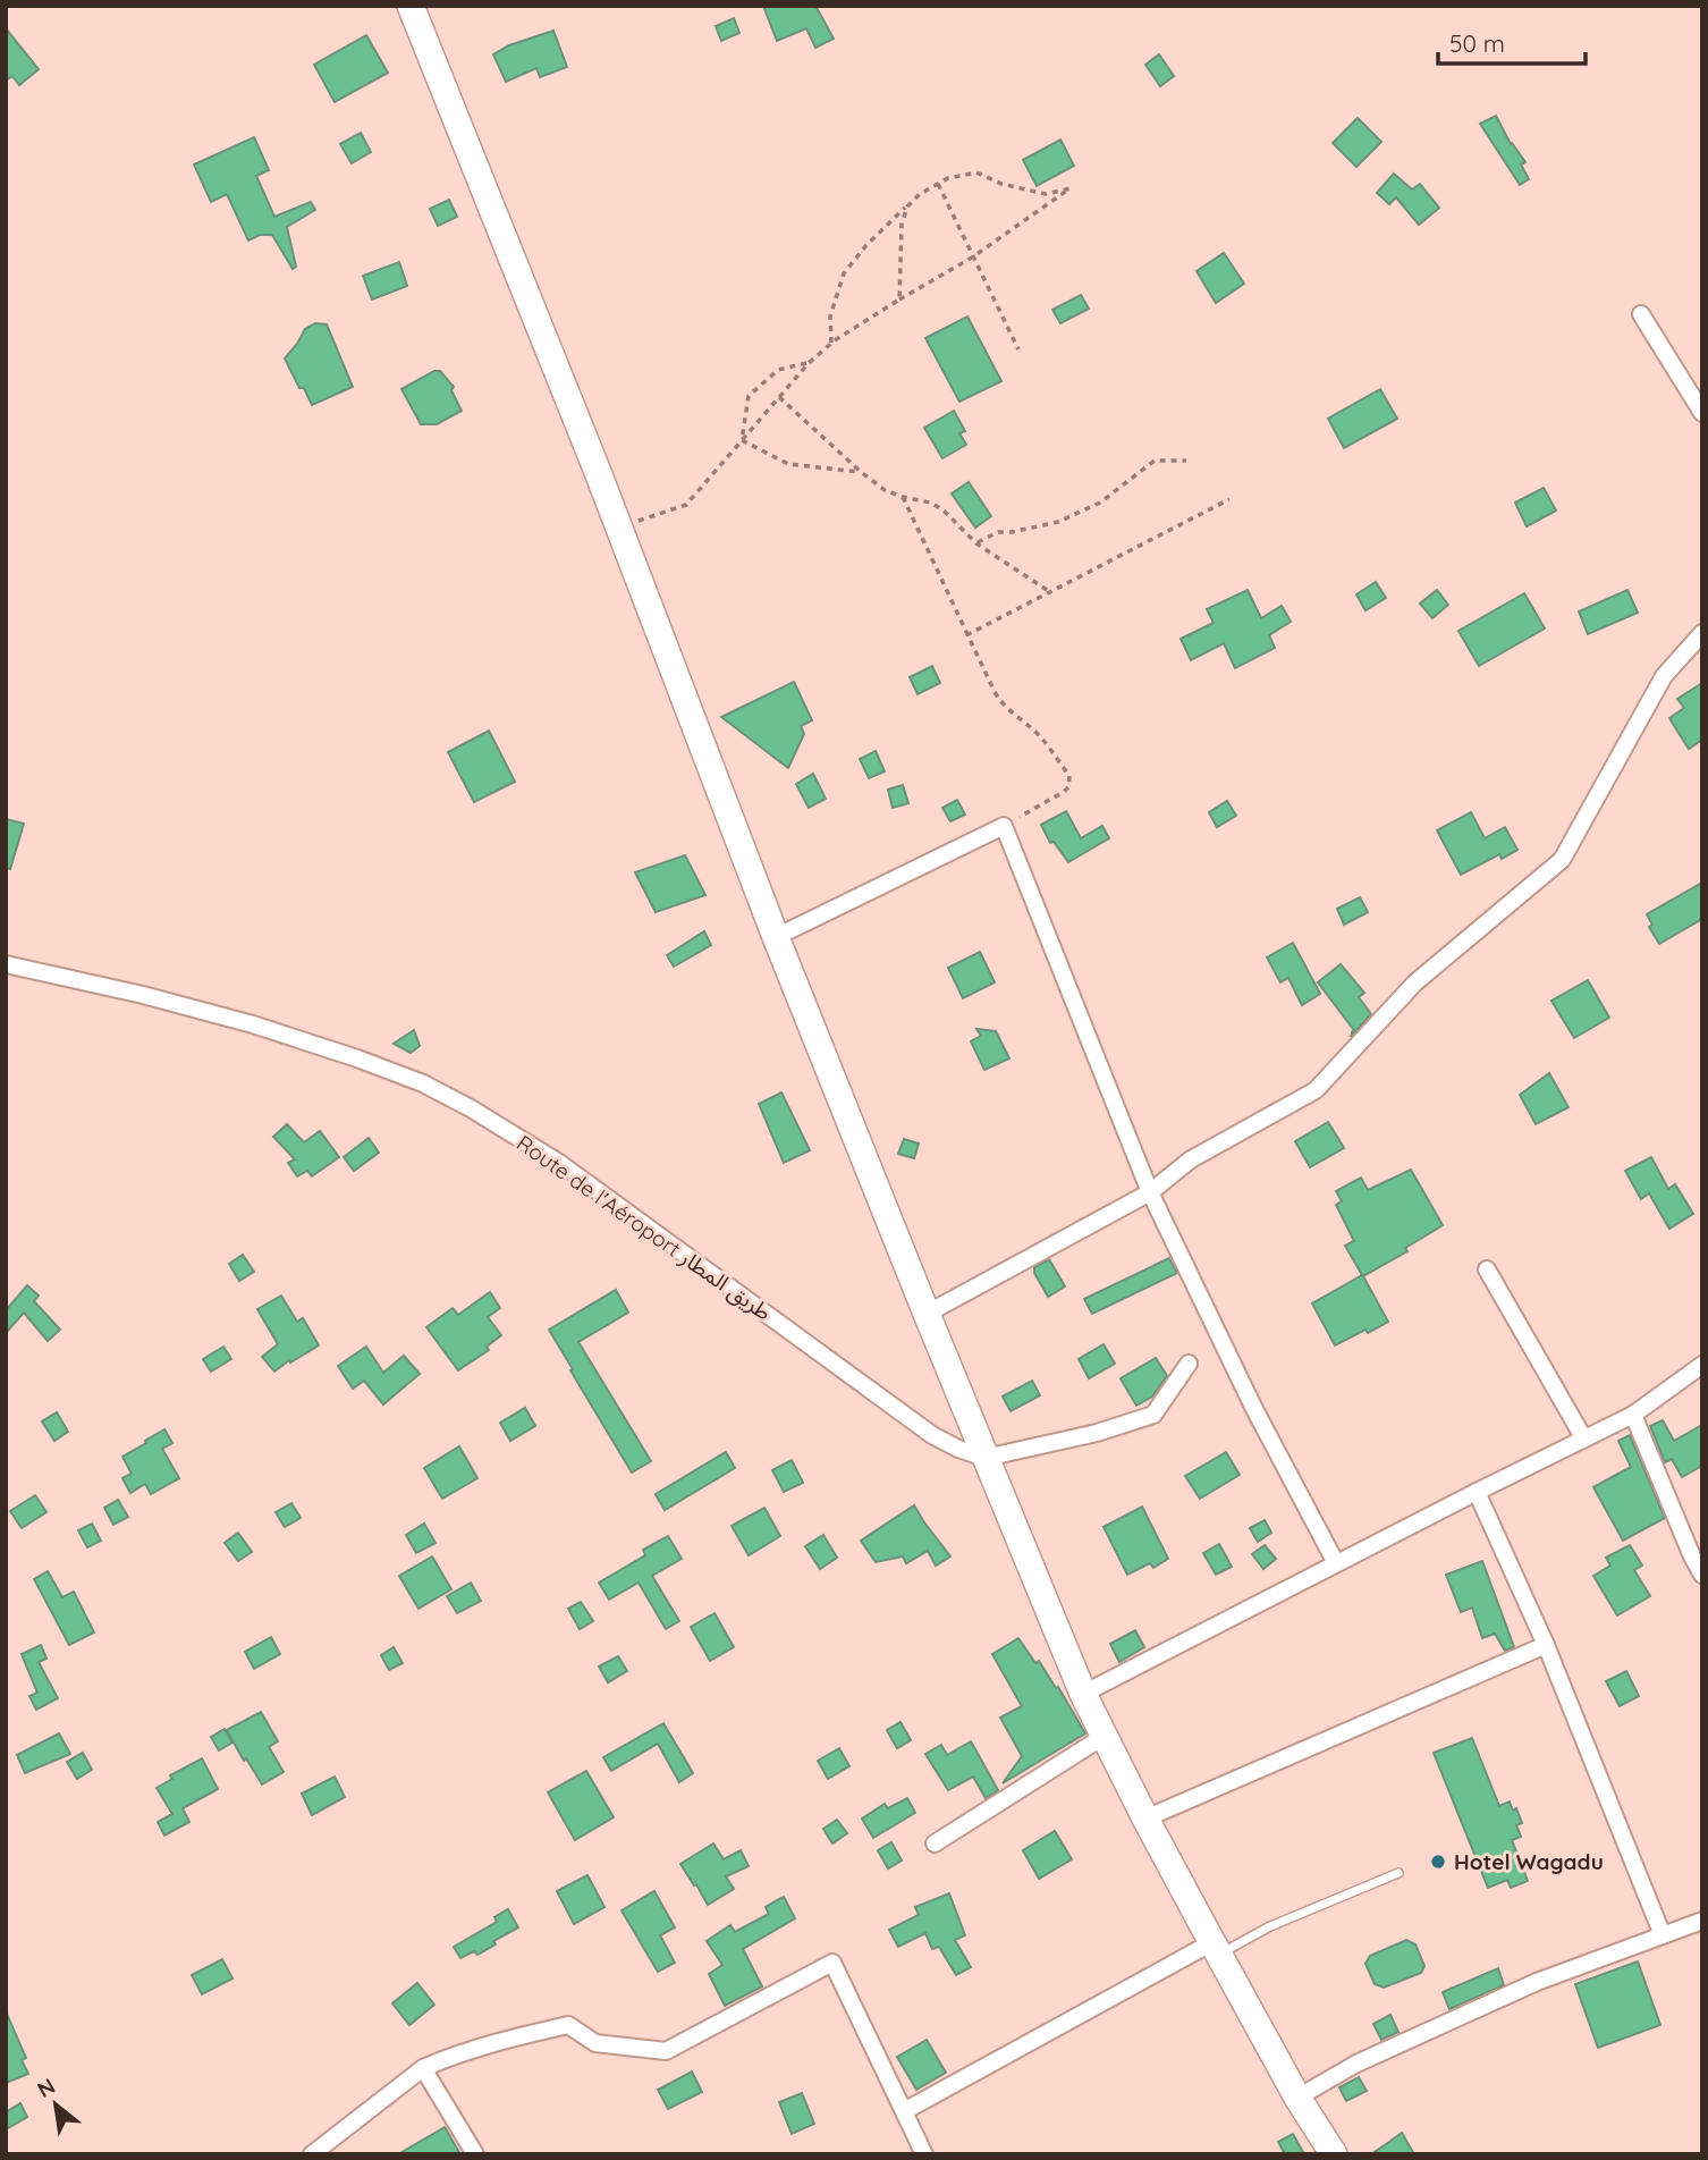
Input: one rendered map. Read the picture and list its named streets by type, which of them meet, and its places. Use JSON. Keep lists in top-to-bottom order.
{
  "streets": {
    "street": ["Route de l'Aéroport طريق المطار"]
  },
  "places": ["Hotel Wagadu"],
  "scale_bar": "50 m",
  "north": "top left"
}
